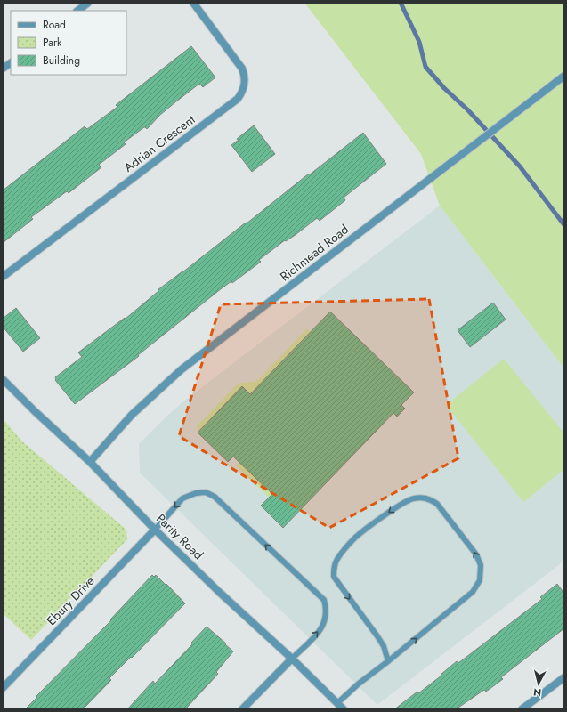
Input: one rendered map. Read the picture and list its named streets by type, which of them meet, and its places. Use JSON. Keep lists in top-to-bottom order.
{
  "streets": {
    "street": [
      "Adrian Crescent",
      "Richmead Road",
      "Parity Road",
      "Ebury Drive"
    ]
  },
  "crossings": [
    ["Richmead Road", "Parity Road"],
    ["Parity Road", "Ebury Drive"]
  ],
  "legend": ["Road", "Park", "Building"],
  "north": "bottom"
}
